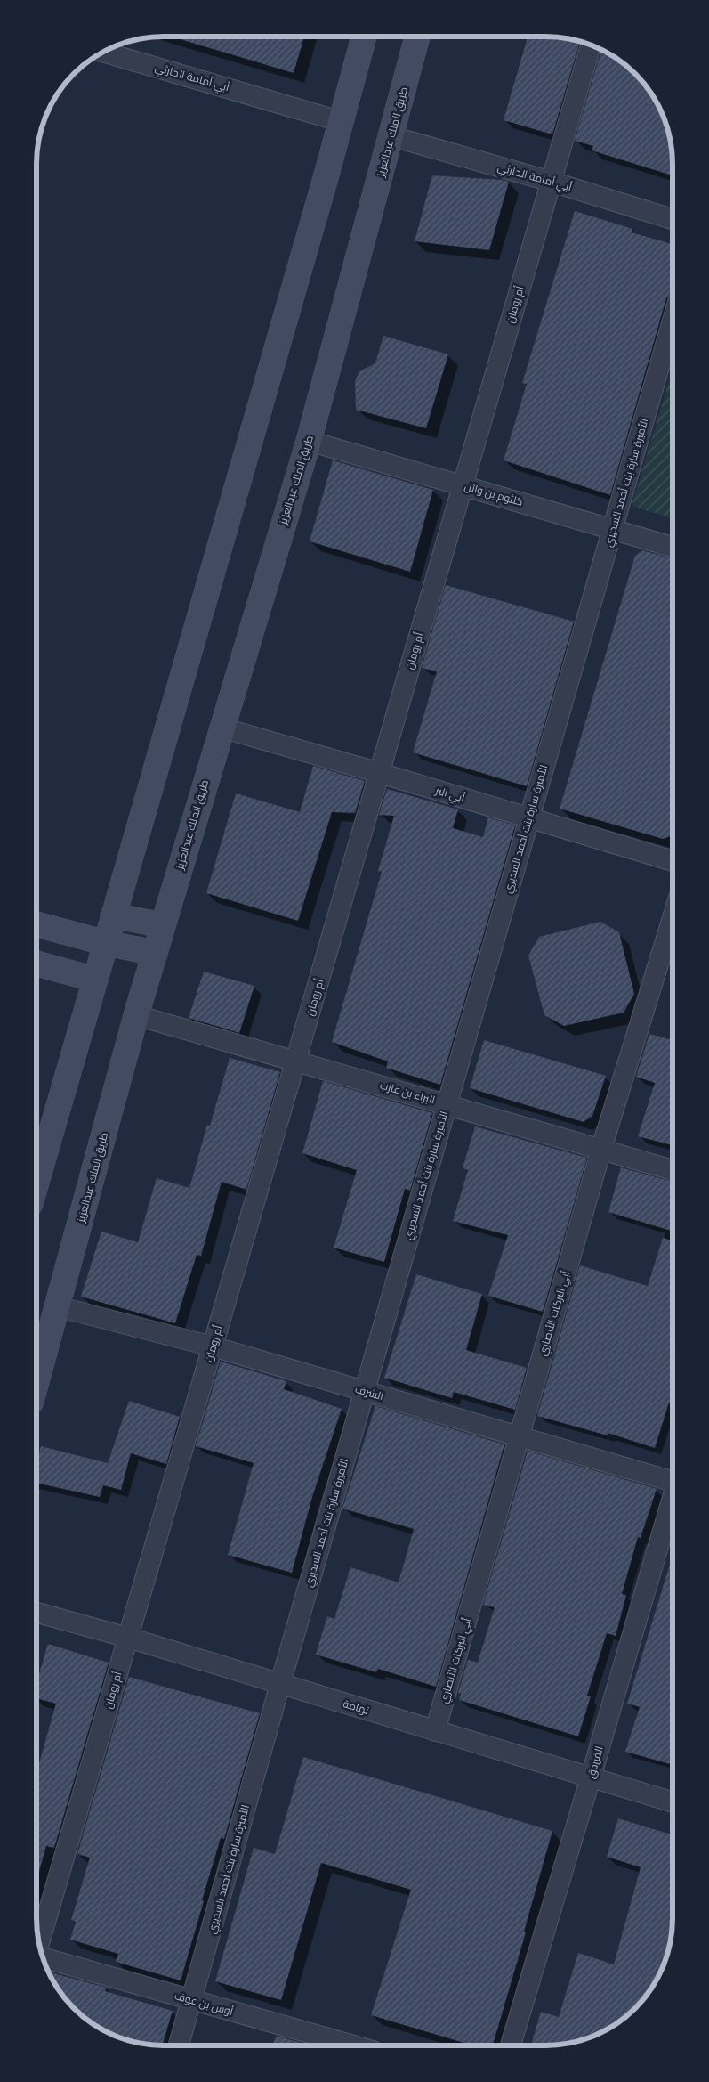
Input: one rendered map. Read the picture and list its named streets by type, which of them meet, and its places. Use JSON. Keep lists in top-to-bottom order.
{
  "streets": {
    "main road": ["طريق الملك عبدالعزيز"],
    "street": [
      "أبي أمامة الحارثي",
      "أم رومان",
      "الأميرة سارة بنت أحمد السديري",
      "كلثوم بن وائل",
      "أبي البر",
      "البراء بن عازب",
      "أبي البركات الأنصاري",
      "الشرف",
      "تهامة",
      "الفرزدق",
      "أوس بن عوف"
    ]
  },
  "crossings": [
    ["أبي أمامة الحارثي", "طريق الملك عبدالعزيز"],
    ["أبي أمامة الحارثي", "أم رومان"],
    ["طريق الملك عبدالعزيز", "كلثوم بن وائل"],
    ["طريق الملك عبدالعزيز", "أبي البر"],
    ["طريق الملك عبدالعزيز", "البراء بن عازب"],
    ["طريق الملك عبدالعزيز", "الشرف"],
    ["أم رومان", "كلثوم بن وائل"],
    ["أم رومان", "أبي البر"],
    ["أم رومان", "البراء بن عازب"],
    ["أم رومان", "الشرف"],
    ["أم رومان", "تهامة"],
    ["الأميرة سارة بنت أحمد السديري", "كلثوم بن وائل"],
    ["الأميرة سارة بنت أحمد السديري", "أبي البر"],
    ["الأميرة سارة بنت أحمد السديري", "البراء بن عازب"],
    ["الأميرة سارة بنت أحمد السديري", "الشرف"],
    ["الأميرة سارة بنت أحمد السديري", "تهامة"],
    ["الأميرة سارة بنت أحمد السديري", "أوس بن عوف"],
    ["البراء بن عازب", "أبي البركات الأنصاري"],
    ["أبي البركات الأنصاري", "الشرف"],
    ["أبي البركات الأنصاري", "تهامة"],
    ["تهامة", "الفرزدق"]
  ]
}
